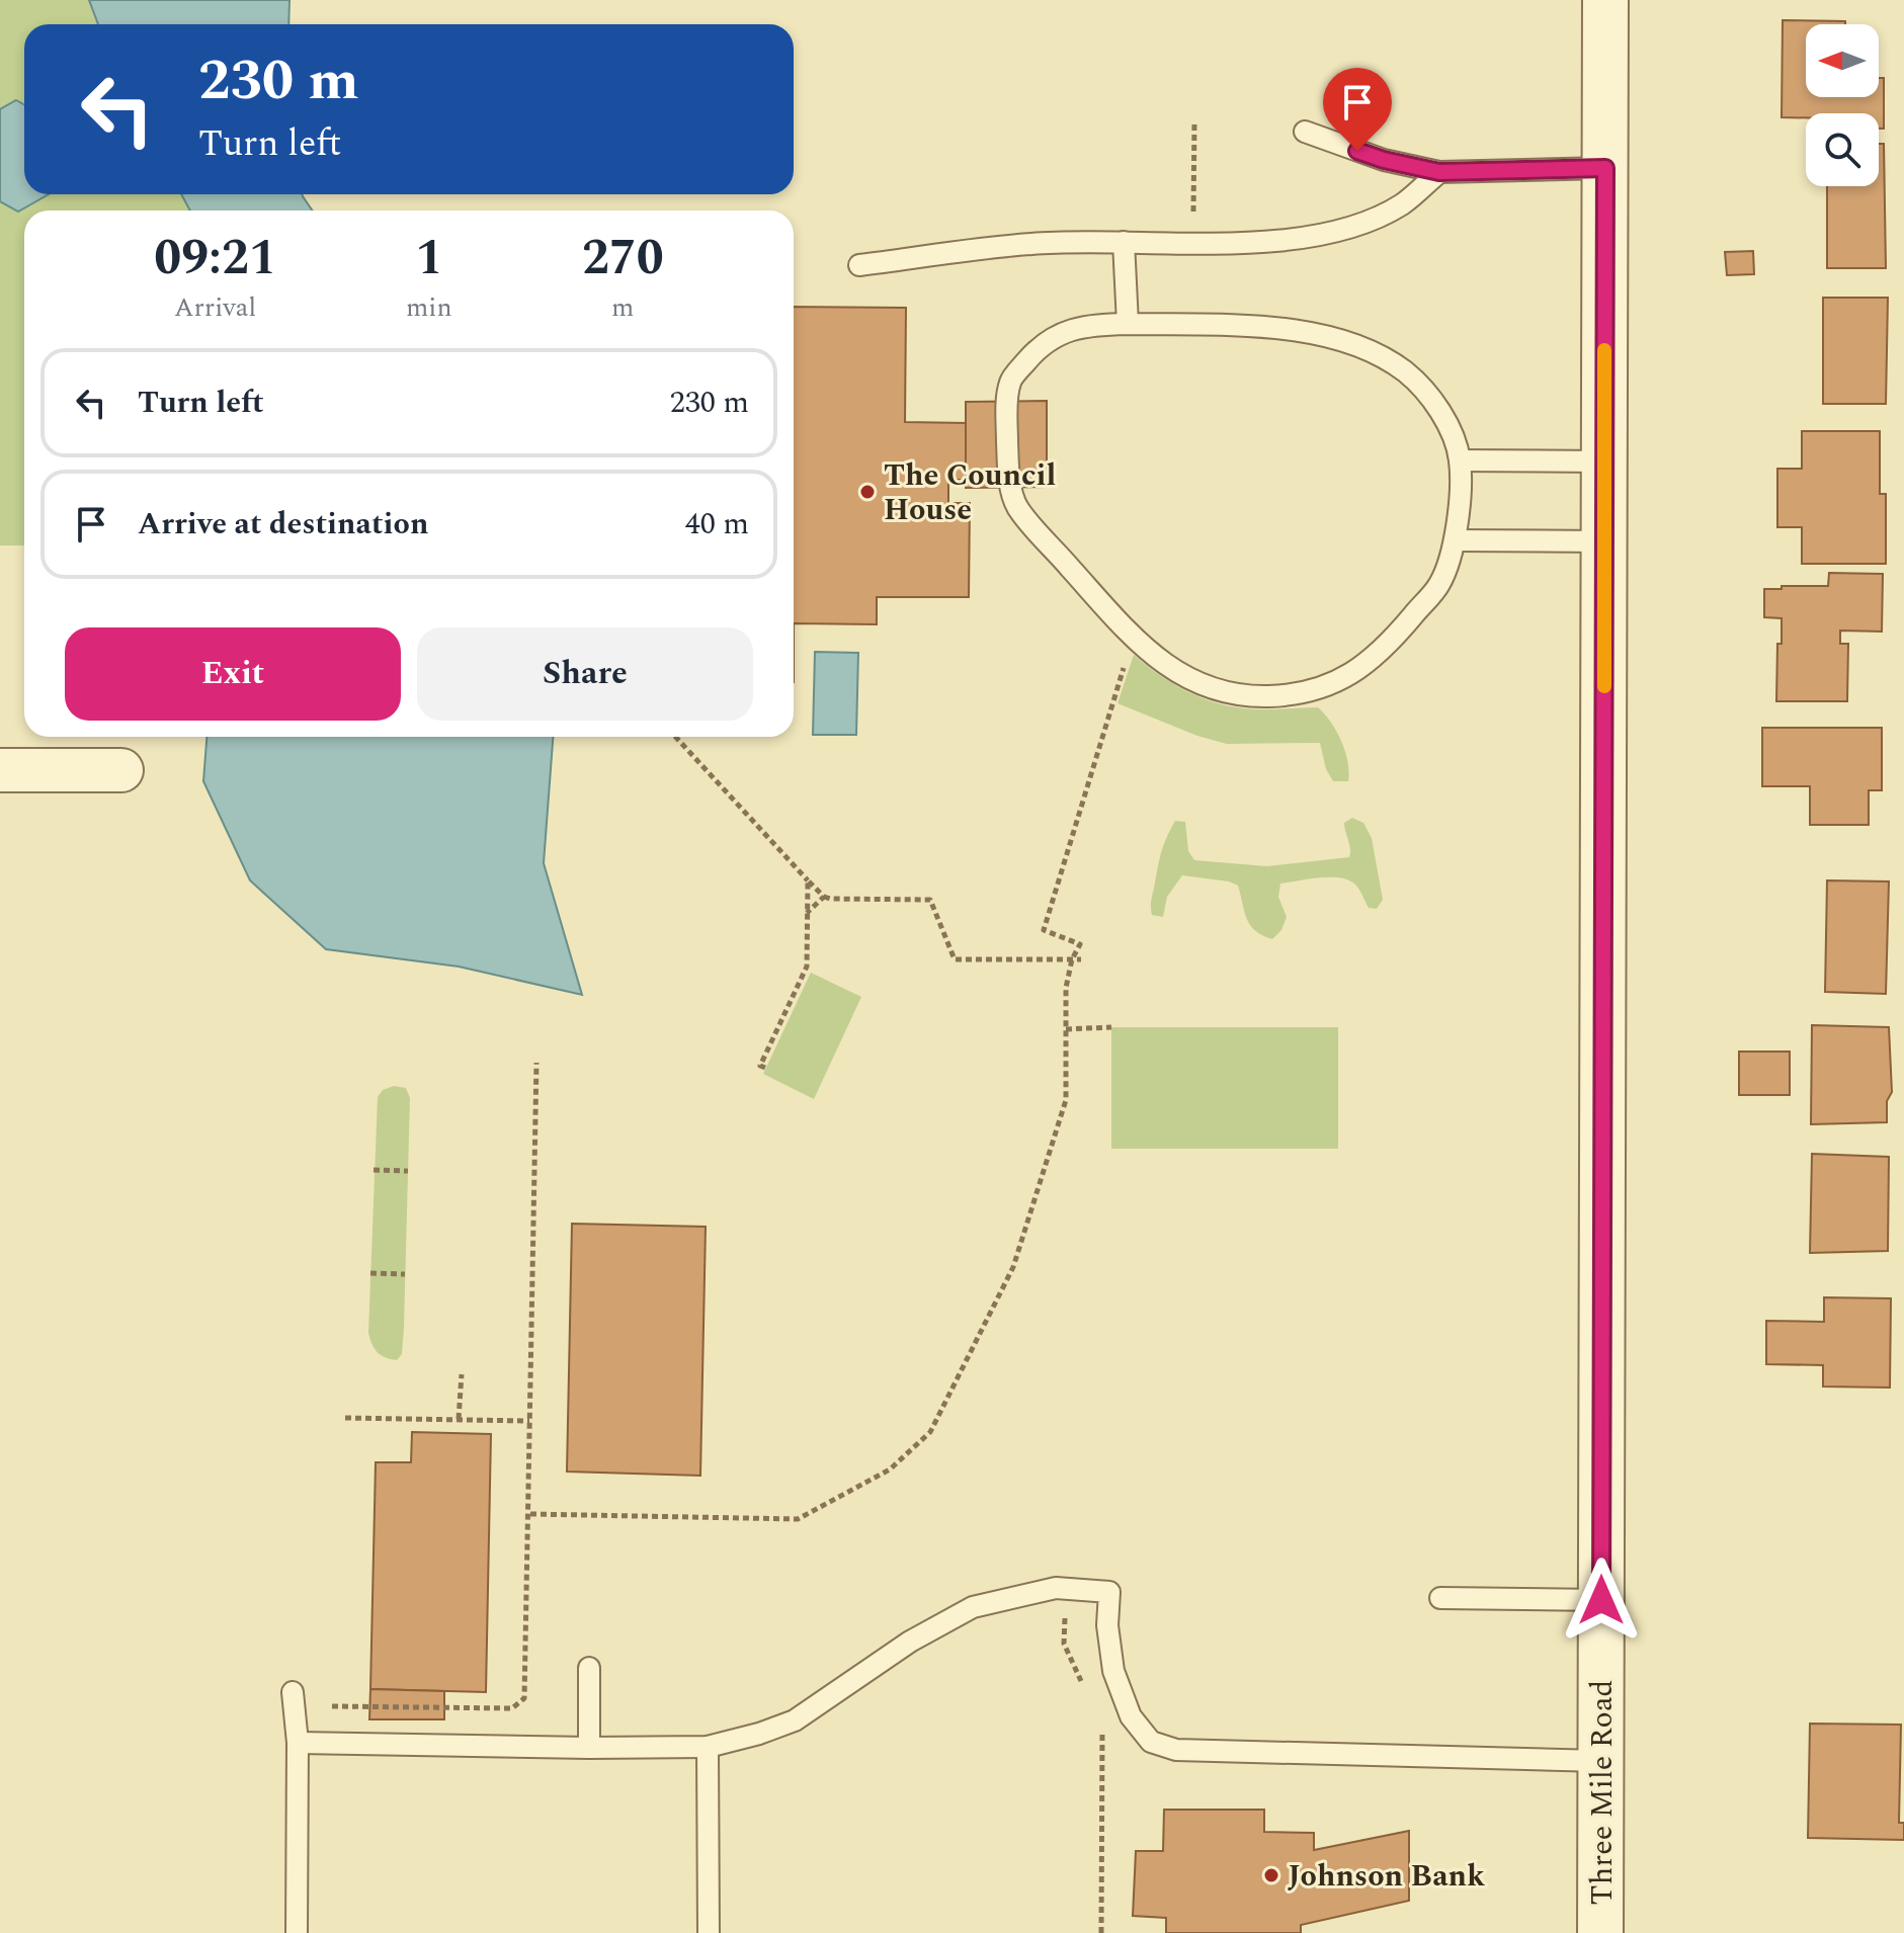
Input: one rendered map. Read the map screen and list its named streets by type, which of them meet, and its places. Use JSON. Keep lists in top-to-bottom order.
{
  "streets": {
    "street": ["Three Mile Road"]
  },
  "places": ["The Council House", "Johnson Bank"],
  "north": "left",
  "page": {
    "turn": ["230 m", "Turn left"],
    "eta": [
      "09:21",
      "Arrival",
      "1",
      "min",
      "270",
      "m"
    ],
    "list": [
      {
        "name": "Turn left",
        "value": "230 m"
      },
      {
        "name": "Arrive at destination",
        "value": "40 m"
      }
    ],
    "buttons": ["Exit", "Share"]
  }
}
